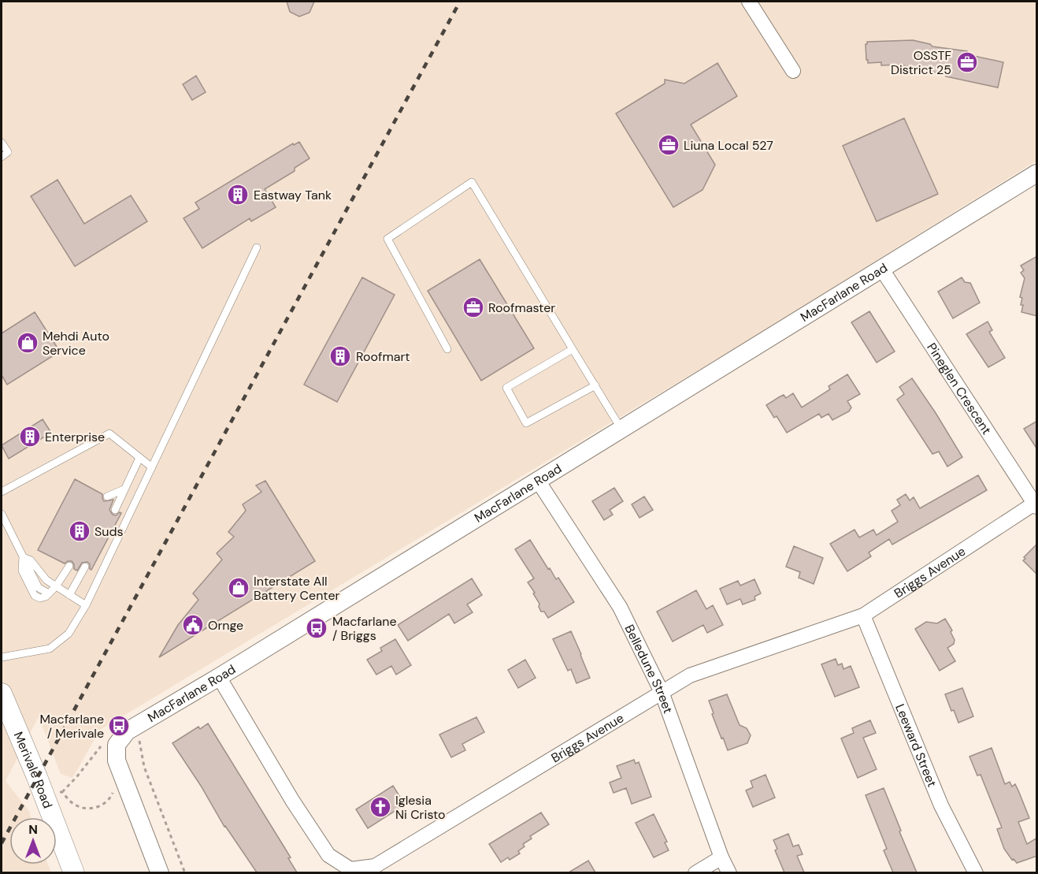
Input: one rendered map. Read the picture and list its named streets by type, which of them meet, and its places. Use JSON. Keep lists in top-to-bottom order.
{
  "streets": {
    "main road": ["Merivale Road"],
    "street": [
      "MacFarlane Road",
      "Pineglen Crescent",
      "Briggs Avenue",
      "Belledune Street",
      "Leeward Street"
    ]
  },
  "crossings": [
    ["MacFarlane Road", "Pineglen Crescent"],
    ["MacFarlane Road", "Briggs Avenue"],
    ["MacFarlane Road", "Belledune Street"],
    ["Pineglen Crescent", "Briggs Avenue"],
    ["Briggs Avenue", "Belledune Street"],
    ["Briggs Avenue", "Leeward Street"]
  ],
  "places": {
    "office": ["OSSTF District 25", "Liuna Local 527", "Roofmaster"],
    "building": [
      "Eastway Tank",
      "Roofmart",
      "Enterprise",
      "Suds"
    ],
    "shop": ["Mehdi Auto Service", "Interstate All Battery Center"],
    "public building": ["Ornge"],
    "bus stop": ["Macfarlane / Briggs", "Macfarlane / Merivale"],
    "church": ["Iglesia Ni Cristo"]
  },
  "north": "top"
}
